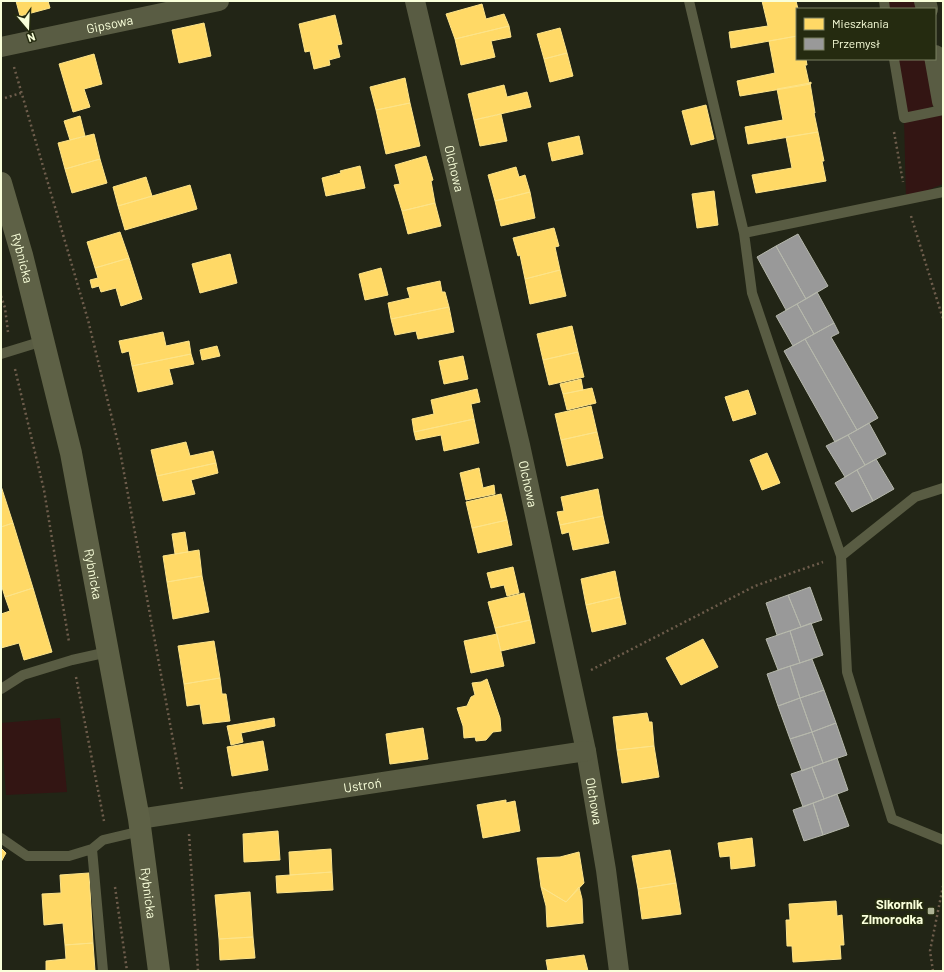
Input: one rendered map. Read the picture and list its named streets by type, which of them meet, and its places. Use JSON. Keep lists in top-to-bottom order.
{
  "streets": {
    "main road": ["Rybnicka"],
    "street": ["Gipsowa", "Olchowa", "Ustroń"]
  },
  "crossings": [
    ["Olchowa", "Ustroń"],
    ["Rybnicka", "Ustroń"]
  ],
  "places": {
    "transit": ["Sikornik Zimorodka"]
  },
  "legend": ["Mieszkania", "Przemysł"],
  "north": "bottom"
}
